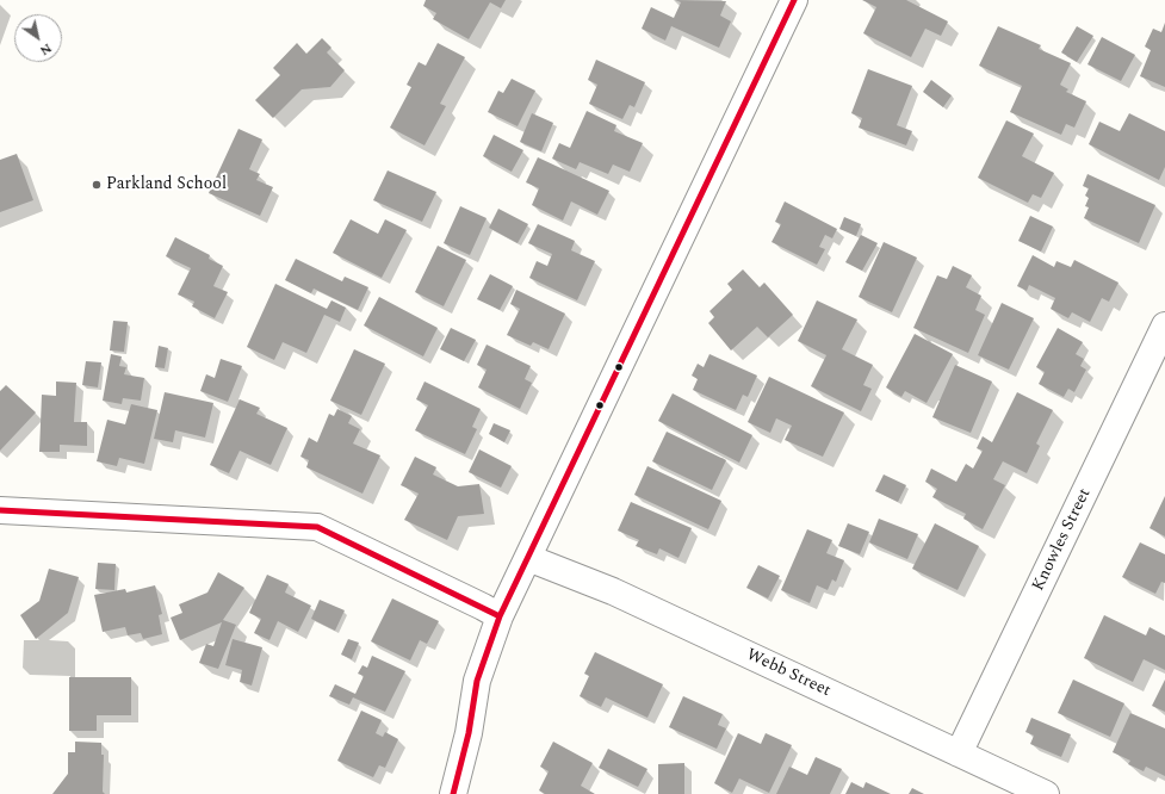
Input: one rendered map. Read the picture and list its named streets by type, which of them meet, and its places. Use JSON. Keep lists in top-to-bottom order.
{
  "streets": {
    "street": ["Knowles Street", "Webb Street"]
  },
  "crossings": [
    ["Knowles Street", "Webb Street"]
  ],
  "places": ["Parkland School"],
  "north": "bottom right"
}
